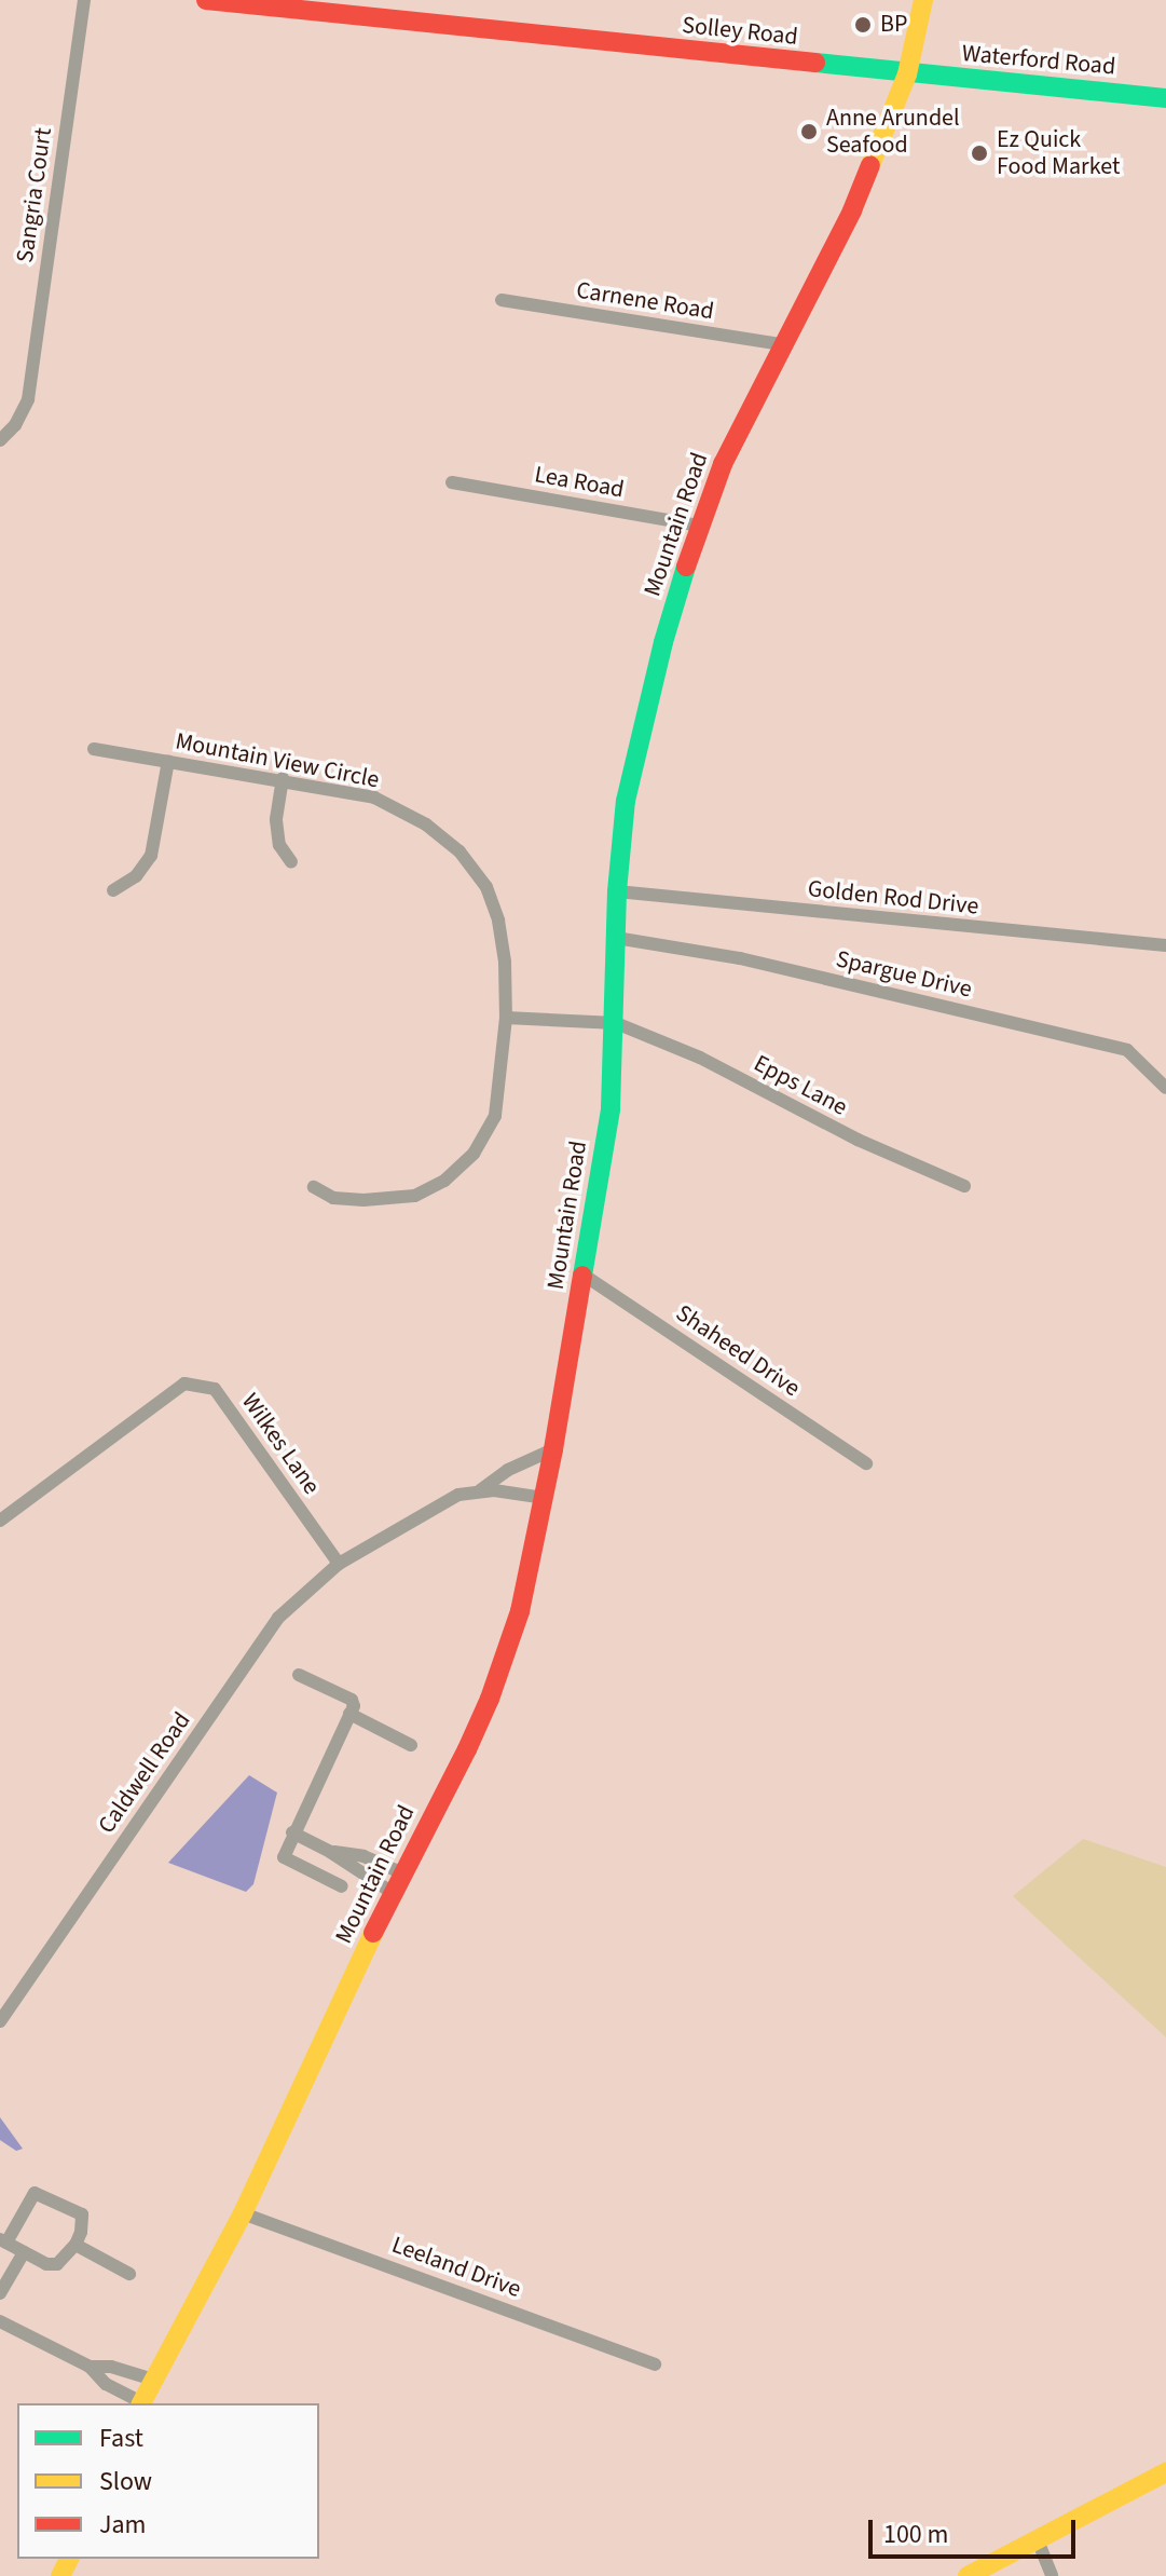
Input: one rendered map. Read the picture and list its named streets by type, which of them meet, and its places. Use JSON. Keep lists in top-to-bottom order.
{
  "streets": {
    "main road": ["Solley Road", "Waterford Road", "Mountain Road"],
    "street": [
      "Sangria Court",
      "Carnene Road",
      "Lea Road",
      "Mountain View Circle",
      "Golden Rod Drive",
      "Spargue Drive",
      "Epps Lane",
      "Shaheed Drive",
      "Wilkes Lane",
      "Caldwell Road",
      "Leeland Drive"
    ]
  },
  "crossings": [
    ["Solley Road", "Waterford Road"],
    ["Solley Road", "Mountain Road"],
    ["Waterford Road", "Mountain Road"],
    ["Carnene Road", "Mountain Road"],
    ["Lea Road", "Mountain Road"],
    ["Mountain Road", "Golden Rod Drive"],
    ["Mountain Road", "Spargue Drive"],
    ["Mountain Road", "Epps Lane"],
    ["Mountain Road", "Shaheed Drive"],
    ["Mountain Road", "Leeland Drive"],
    ["Mountain View Circle", "Epps Lane"],
    ["Wilkes Lane", "Caldwell Road"]
  ],
  "places": ["BP", "Anne Arundel Seafood", "Ez Quick Food Market"],
  "legend": ["Fast", "Slow", "Jam"],
  "scale_bar": "100 m"
}
